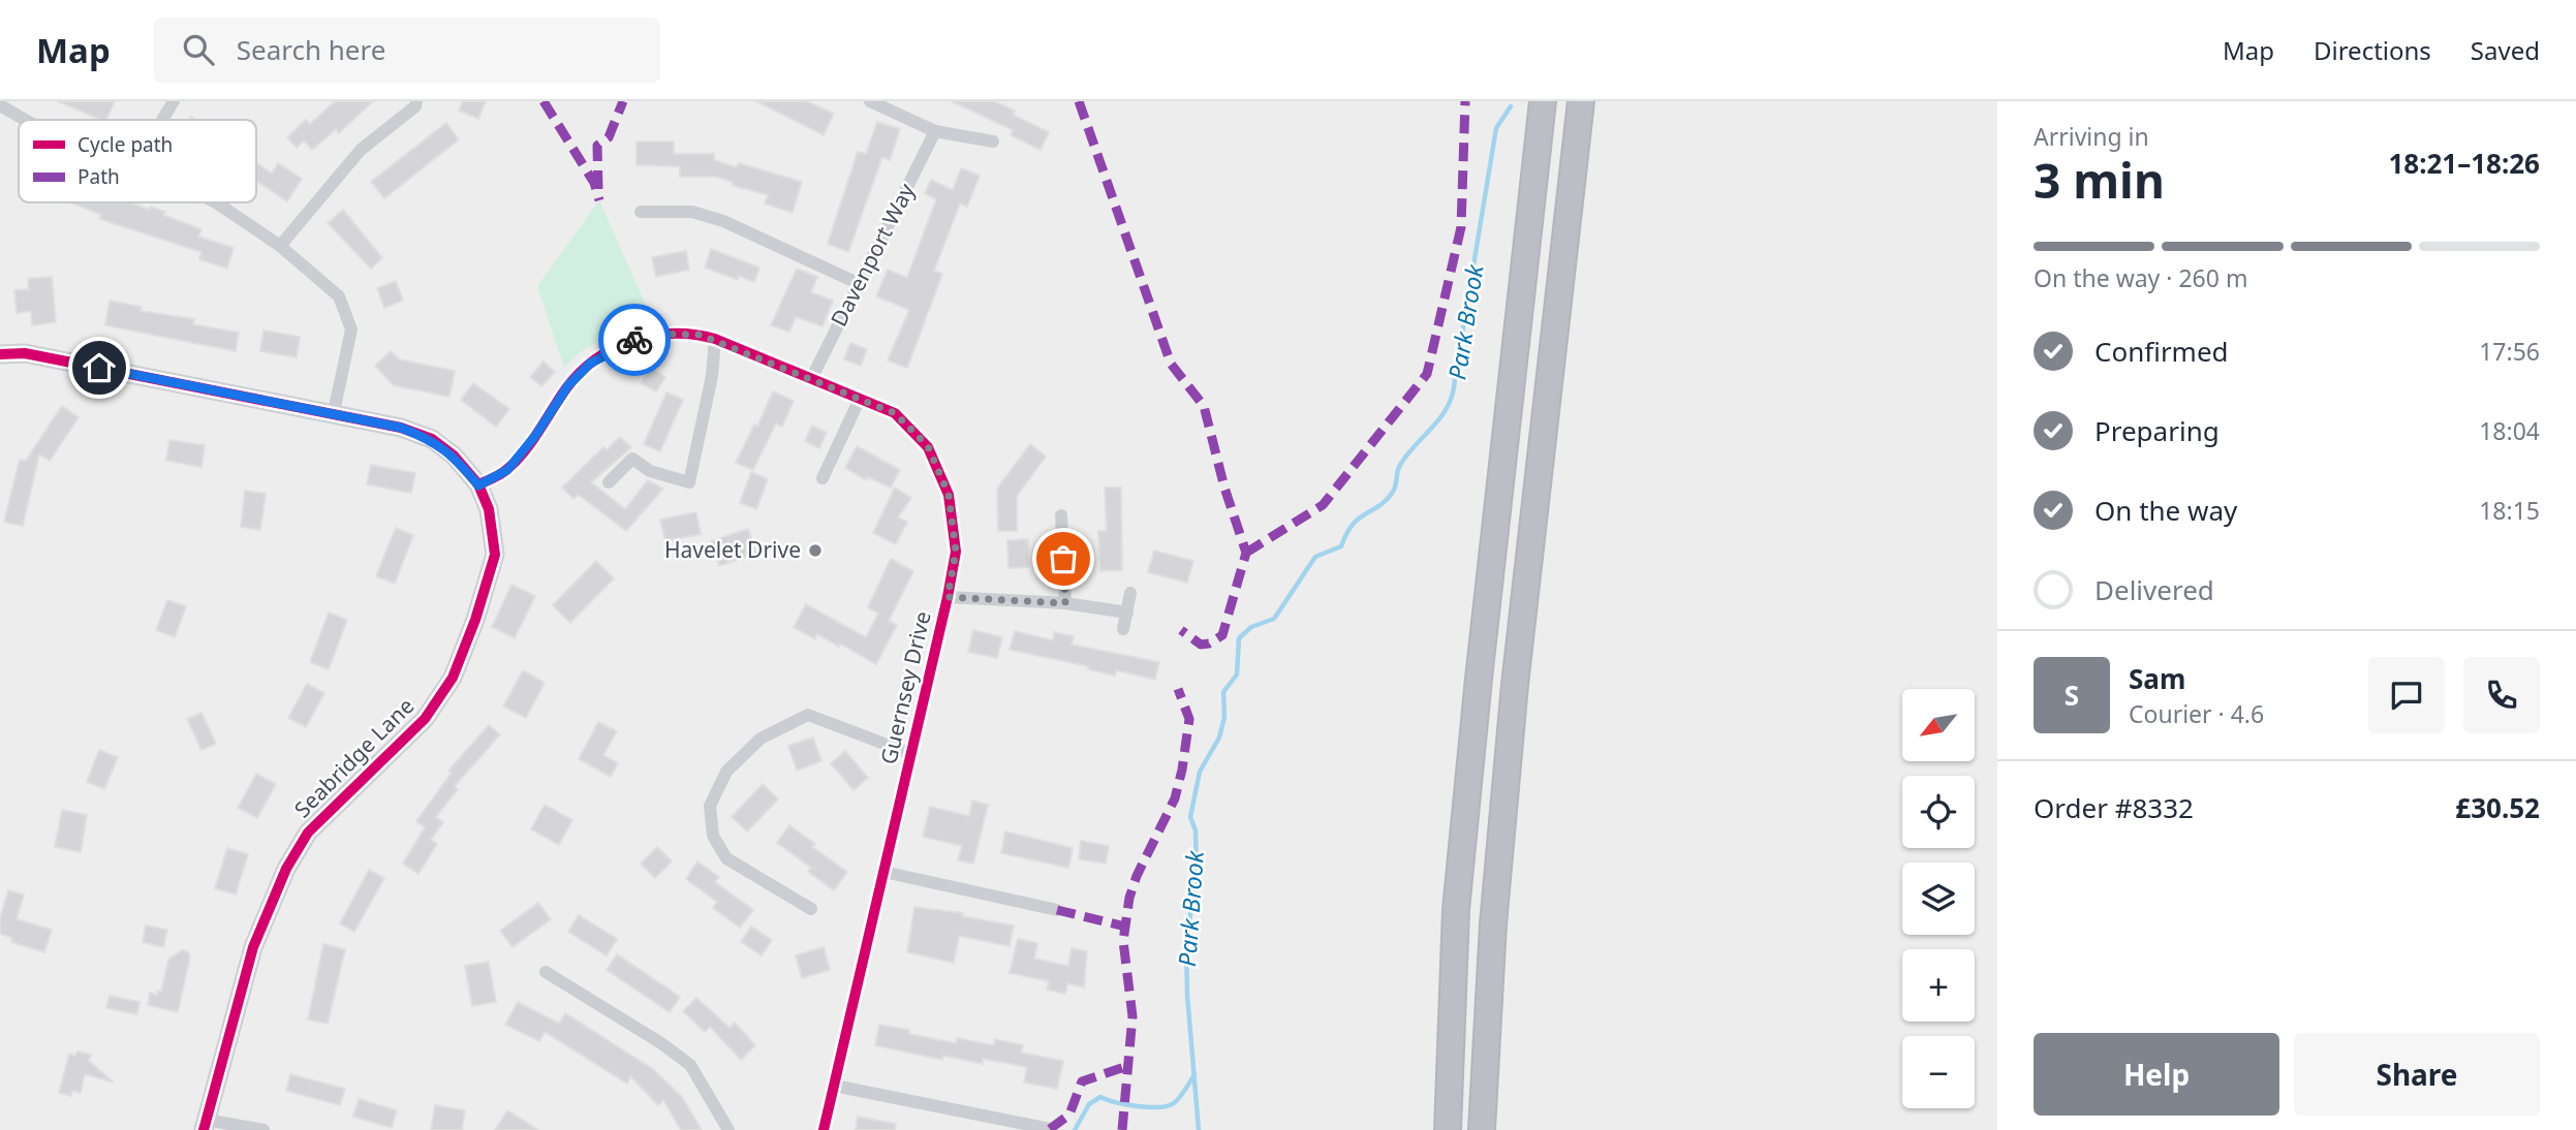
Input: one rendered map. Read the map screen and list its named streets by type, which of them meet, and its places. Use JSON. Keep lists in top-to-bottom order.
{
  "streets": {
    "street": ["Davenport Way", "Guernsey Drive", "Seabridge Lane"]
  },
  "crossings": [
    ["Davenport Way", "Guernsey Drive"],
    ["Guernsey Drive", "Seabridge Lane"]
  ],
  "water": ["Park Brook"],
  "places": ["Havelet Drive"],
  "legend": ["Cycle path", "Path"],
  "north": "bottom left",
  "page": {
    "header": "Map",
    "search": "Search here",
    "nav": ["Map", "Directions", "Saved"],
    "heading": ["3 min", "Arriving in", "18:21–18:26"],
    "panel": [
      "Sam",
      "Courier · 4.6",
      "Order #8332",
      "£30.52"
    ],
    "bar": "On the way · 260 m",
    "list": [
      ["Confirmed", "17:56"],
      ["Preparing", "18:04"],
      ["On the way", "18:15"],
      "Delivered"
    ],
    "round": "S",
    "map_buttons": ["+", "−"],
    "buttons": ["Help", "Share"]
  }
}
